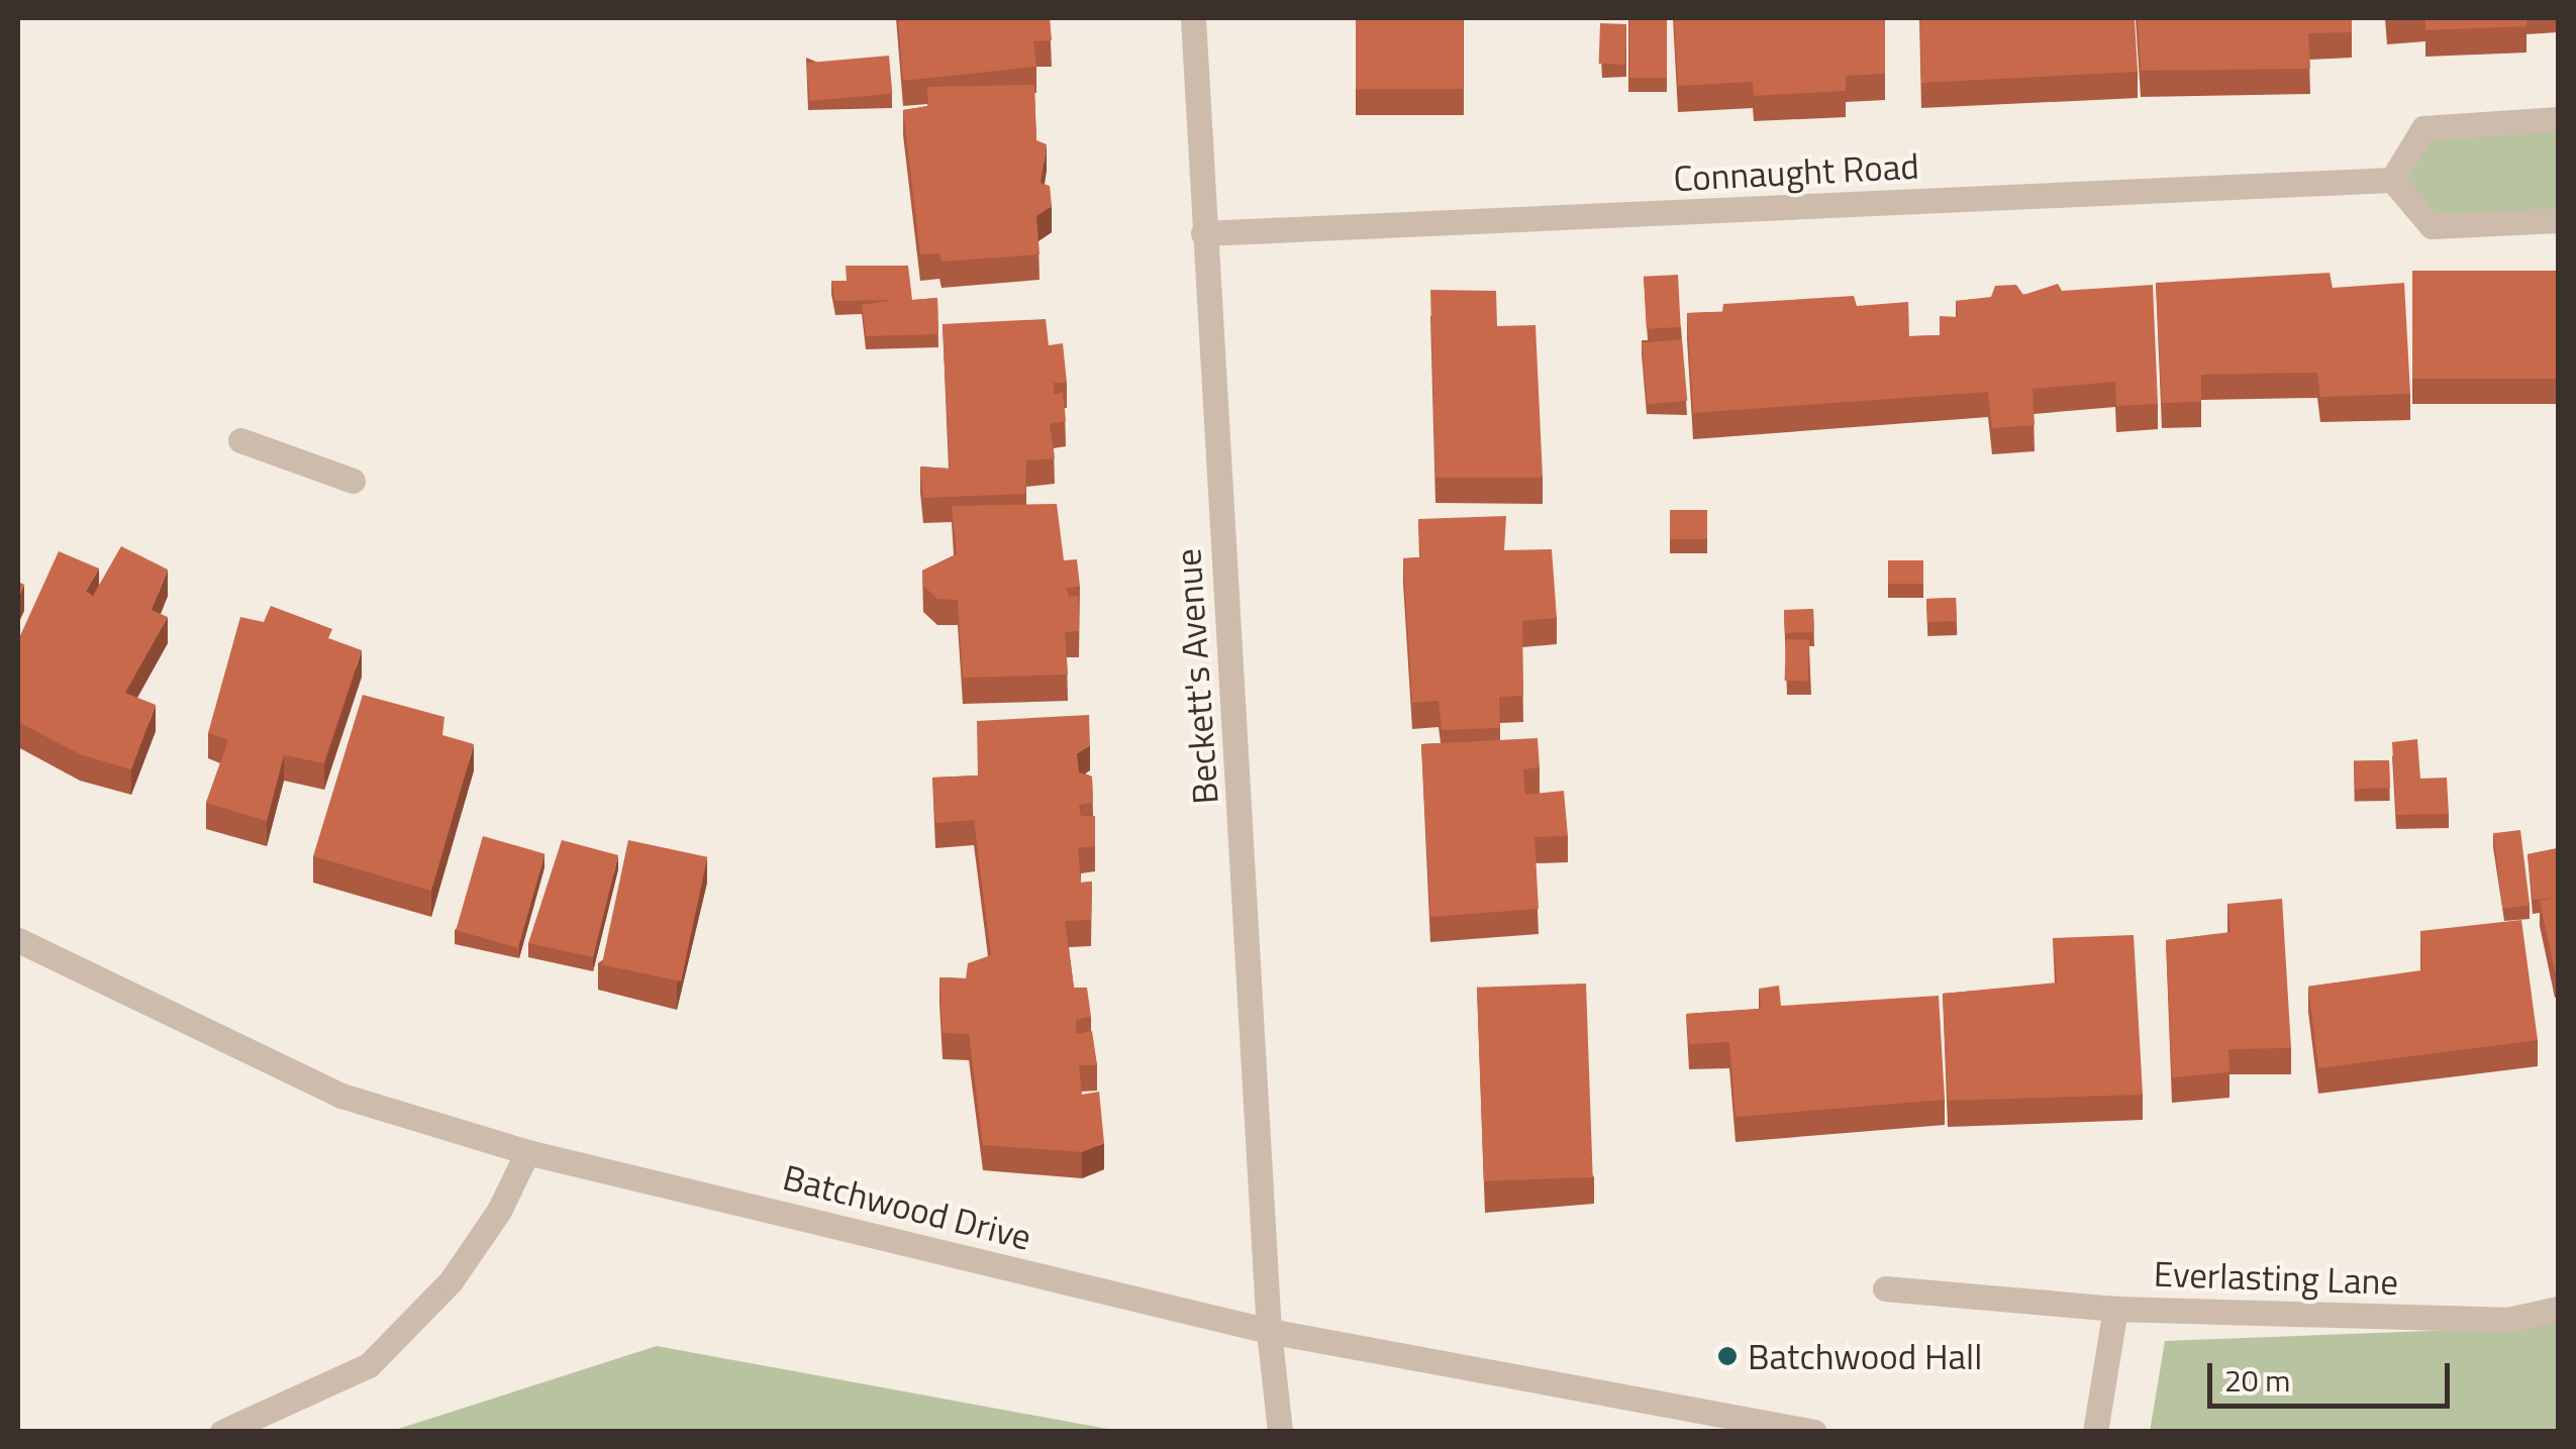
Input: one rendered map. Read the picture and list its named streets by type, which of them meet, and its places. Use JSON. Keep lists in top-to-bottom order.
{
  "streets": {
    "street": [
      "Connaught Road",
      "Beckett's Avenue",
      "Batchwood Drive",
      "Everlasting Lane"
    ]
  },
  "crossings": [
    ["Connaught Road", "Beckett's Avenue"],
    ["Beckett's Avenue", "Batchwood Drive"]
  ],
  "places": ["Batchwood Hall"],
  "scale_bar": "20 m"
}
